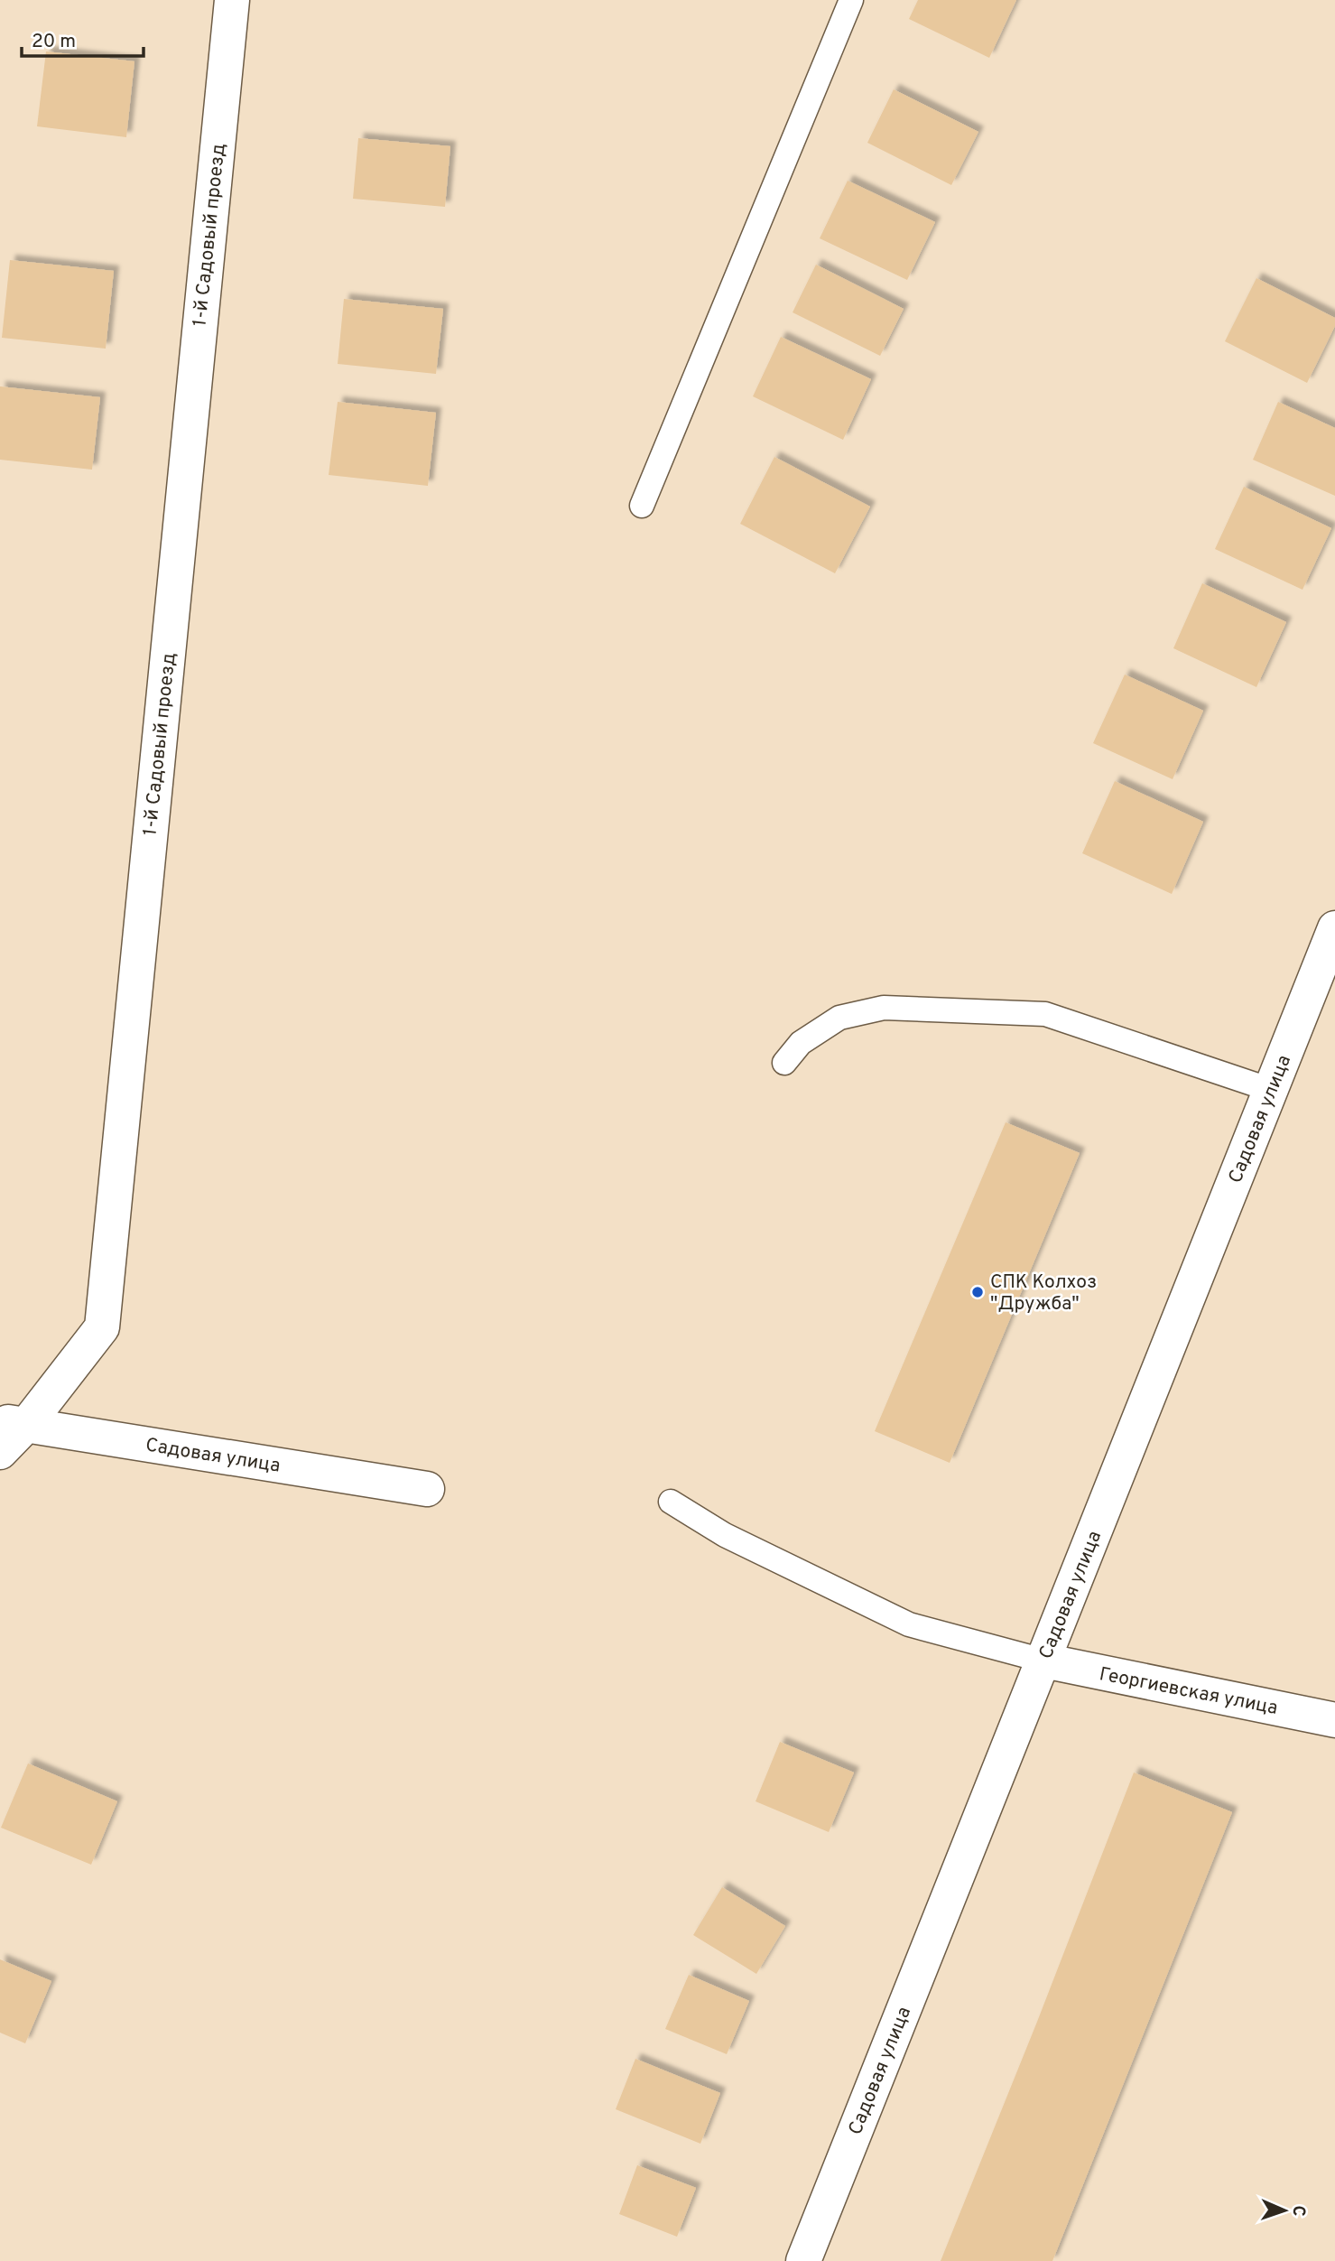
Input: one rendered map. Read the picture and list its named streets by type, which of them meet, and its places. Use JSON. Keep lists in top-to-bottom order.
{
  "streets": {
    "street": ["1-й Садовый проезд", "Садовая улица", "Георгиевская улица"]
  },
  "crossings": [
    ["1-й Садовый проезд", "Садовая улица"],
    ["Садовая улица", "Георгиевская улица"]
  ],
  "places": ["СПК Колхоз \"Дружба\""],
  "scale_bar": "20 m",
  "north": "right"
}
